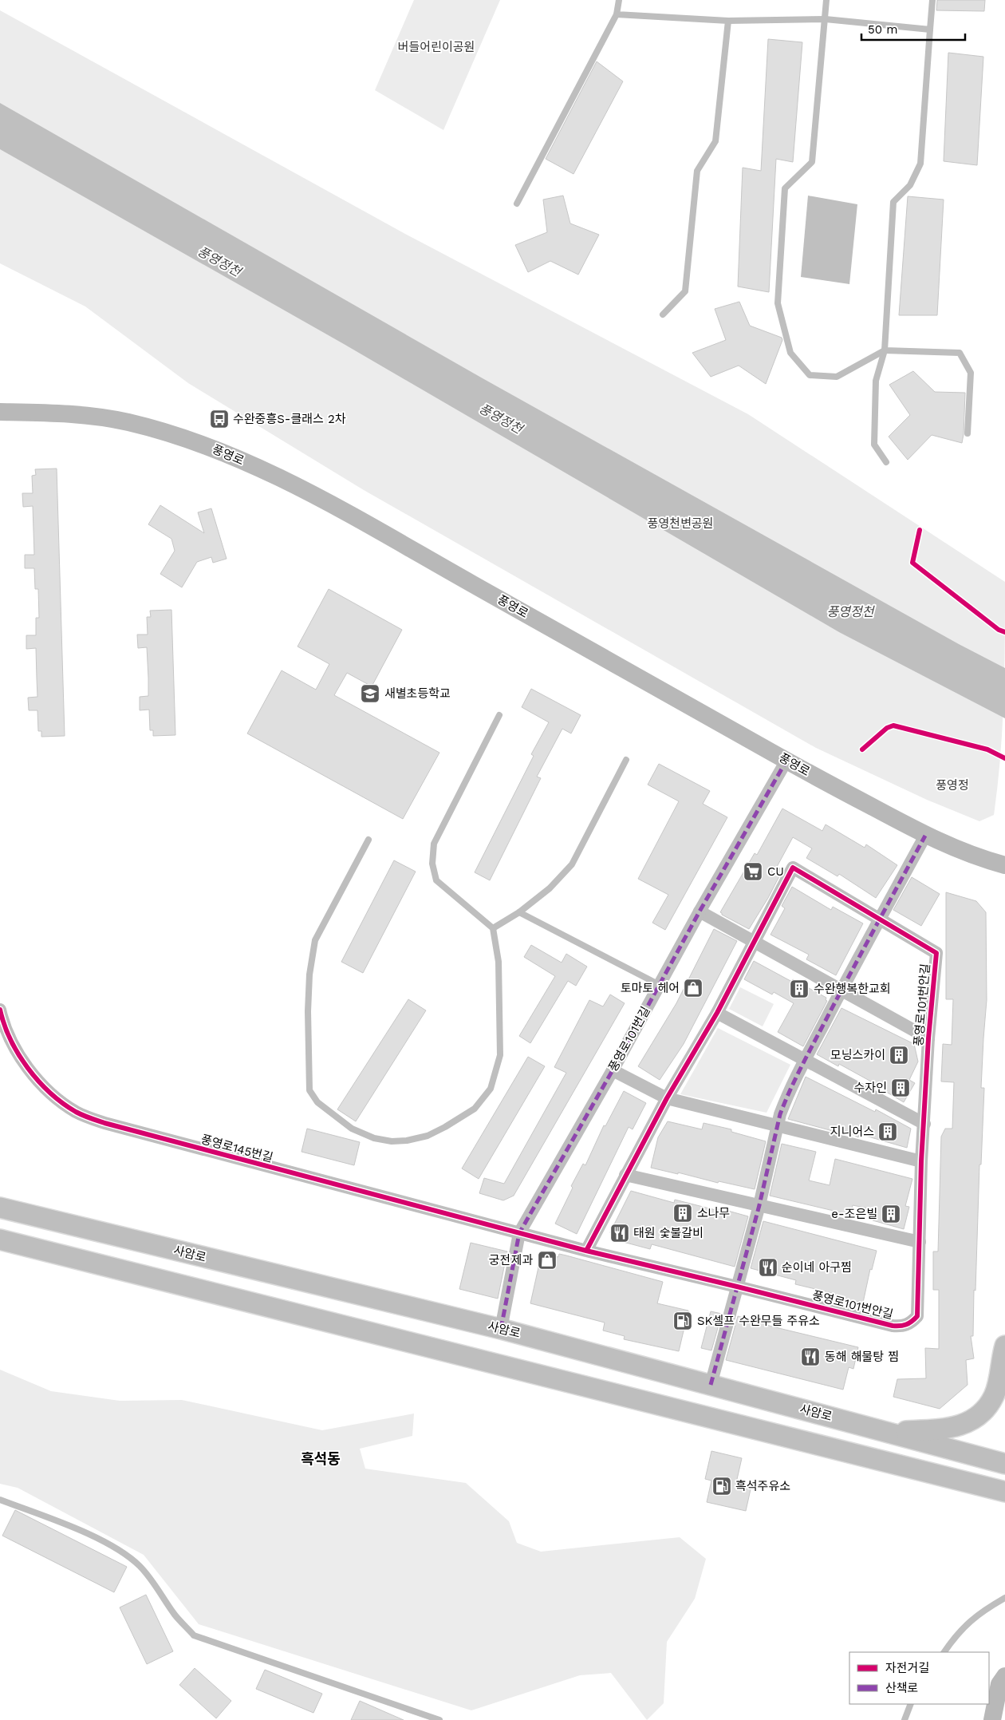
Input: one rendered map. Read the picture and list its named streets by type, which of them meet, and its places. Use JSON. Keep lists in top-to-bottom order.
{
  "streets": {
    "main road": ["풍영로", "사암로"],
    "street": ["풍영로101번안길", "풍영로101번길", "풍영로145번길"]
  },
  "crossings": [
    ["풍영로", "풍영로101번길"],
    ["풍영로101번안길", "풍영로101번길"],
    ["풍영로101번안길", "풍영로145번길"],
    ["풍영로101번길", "풍영로145번길"],
    ["풍영로101번길", "사암로"]
  ],
  "districts": ["흑석동"],
  "water": ["풍영정천"],
  "parks": ["버들어린이공원", "풍영천변공원", "풍영정"],
  "places": {
    "bus stop": ["수완중흥S-클래스 2차"],
    "school or university": ["새별초등학교"],
    "supermarket": ["CU"],
    "shop": ["토마토 헤어", "궁전제과"],
    "building": [
      "수완행복한교회",
      "모닝스카이",
      "수자인",
      "지니어스",
      "소나무",
      "e-조은빌"
    ],
    "restaurant": ["태원 숯불갈비", "순이네 아구찜", "동해 해물탕 찜"],
    "fuel station": ["SK셀프 수완무들 주유소", "흑석주유소"]
  },
  "legend": ["자전거길", "산책로"],
  "scale_bar": "50 m"
}
